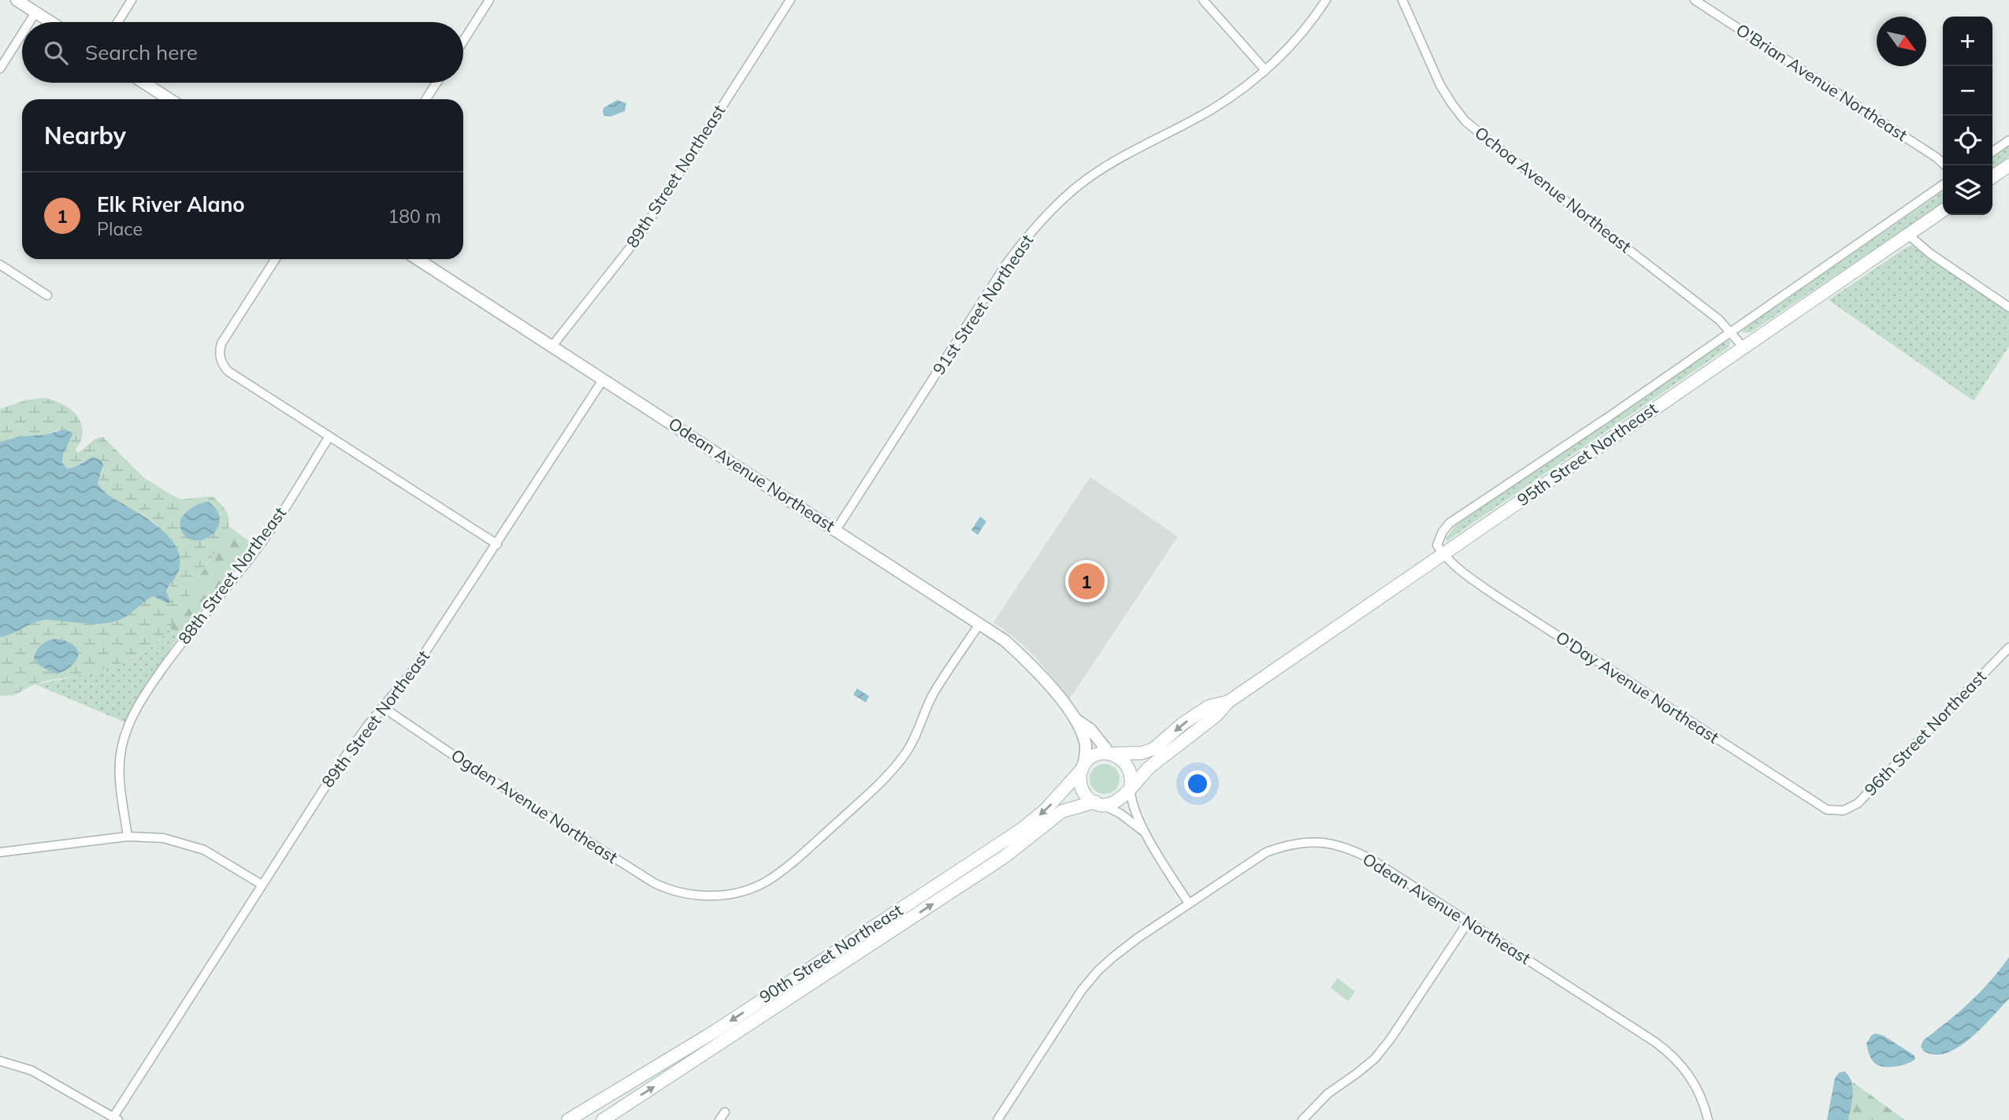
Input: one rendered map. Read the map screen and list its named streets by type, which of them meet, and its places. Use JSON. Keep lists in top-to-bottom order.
{
  "streets": {
    "main road": ["95th Street Northeast", "90th Street Northeast"],
    "street": [
      "O'Brian Avenue Northeast",
      "89th Street Northeast",
      "Ochoa Avenue Northeast",
      "91st Street Northeast",
      "Odean Avenue Northeast",
      "88th Street Northeast",
      "O'Day Avenue Northeast",
      "96th Street Northeast",
      "Ogden Avenue Northeast"
    ]
  },
  "crossings": [
    ["89th Street Northeast", "Odean Avenue Northeast"],
    ["89th Street Northeast", "Ogden Avenue Northeast"],
    ["Ochoa Avenue Northeast", "95th Street Northeast"],
    ["91st Street Northeast", "Odean Avenue Northeast"],
    ["95th Street Northeast", "O'Day Avenue Northeast"],
    ["Odean Avenue Northeast", "Ogden Avenue Northeast"],
    ["Odean Avenue Northeast", "90th Street Northeast"],
    ["O'Day Avenue Northeast", "96th Street Northeast"]
  ],
  "north": "bottom right",
  "page": {
    "map_buttons": ["+", "−"],
    "search": "Search here",
    "heading": "Nearby",
    "list": [
      {
        "mark": "1",
        "name": "Elk River Alano",
        "note": "Place",
        "value": "180 m"
      }
    ],
    "pins": "1"
  }
}
